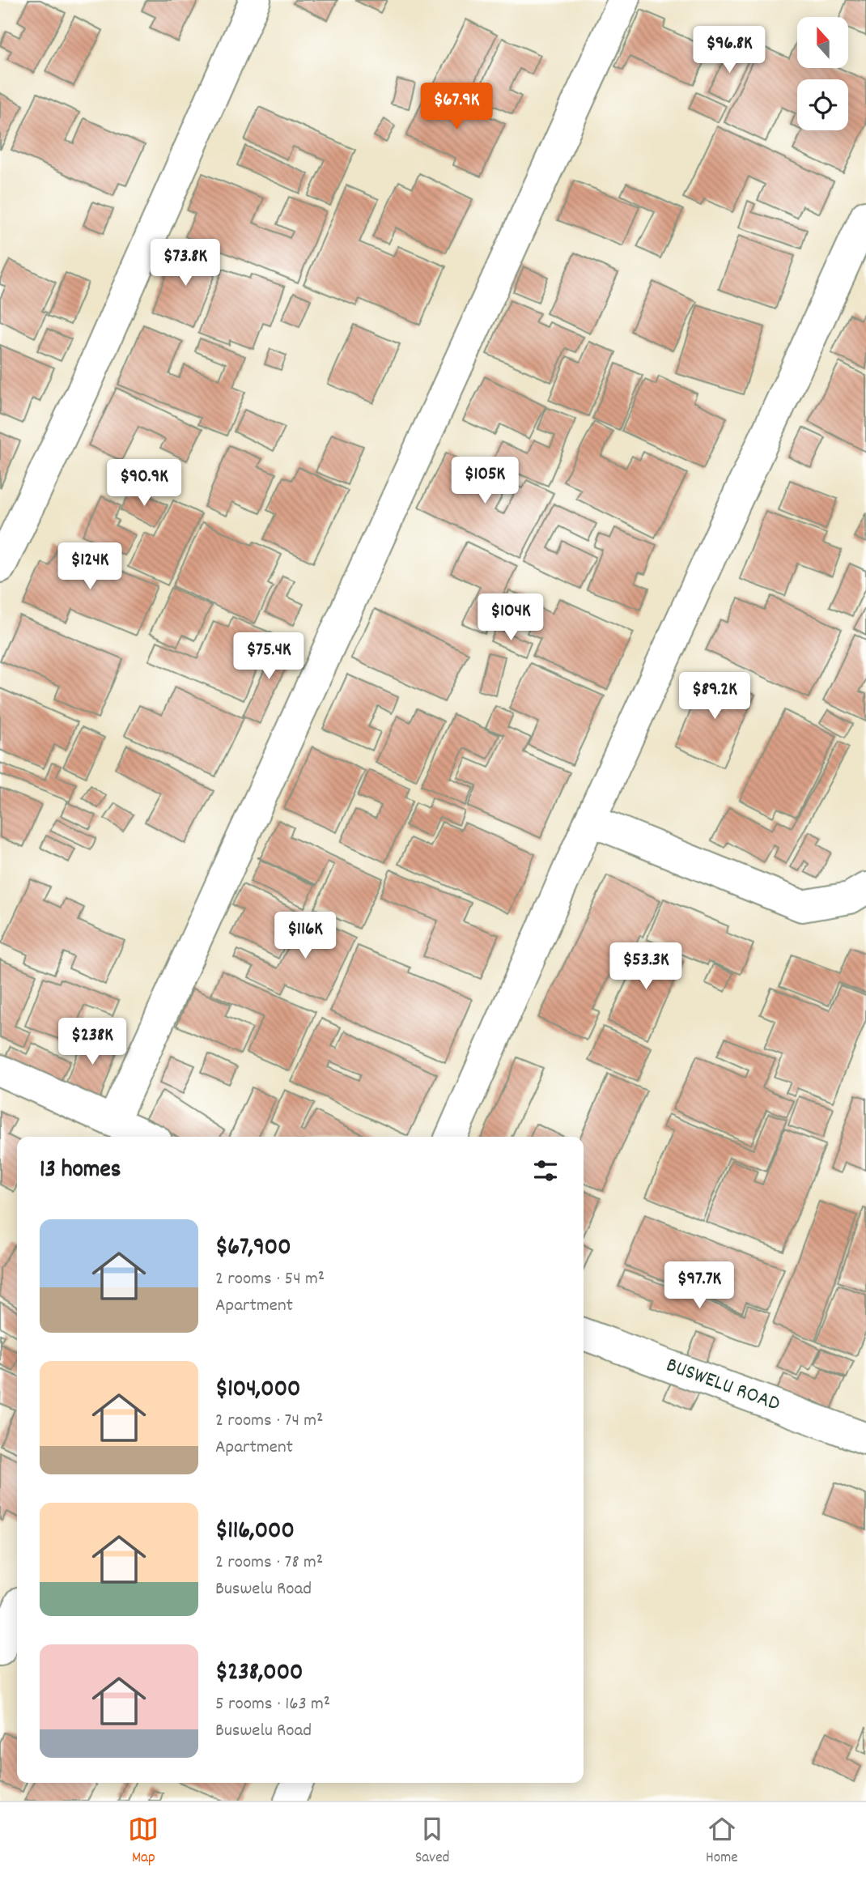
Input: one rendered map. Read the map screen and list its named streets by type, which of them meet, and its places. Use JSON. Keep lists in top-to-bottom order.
{
  "streets": {
    "street": ["BUSWELU ROAD"]
  },
  "north": "top",
  "page": {
    "price": [
      "$96.8K",
      "$67.9K",
      "$73.8K",
      "$105K",
      "$90.9K",
      "$124K",
      "$104K",
      "$75.4K",
      "$89.2K",
      "$116K",
      "$53.3K",
      "$238K",
      "$97.7K"
    ],
    "heading": "13 homes",
    "list": [
      {
        "name": "$67,900",
        "note": "2 rooms · 54 m² · Apartment"
      },
      {
        "name": "$104,000",
        "note": "2 rooms · 74 m² · Apartment"
      },
      {
        "name": "$116,000",
        "note": "2 rooms · 78 m² · Buswelu Road"
      },
      {
        "name": "$238,000",
        "note": "5 rooms · 163 m² · Buswelu Road"
      }
    ],
    "tabs": ["Map", "Saved", "Home"]
  }
}
